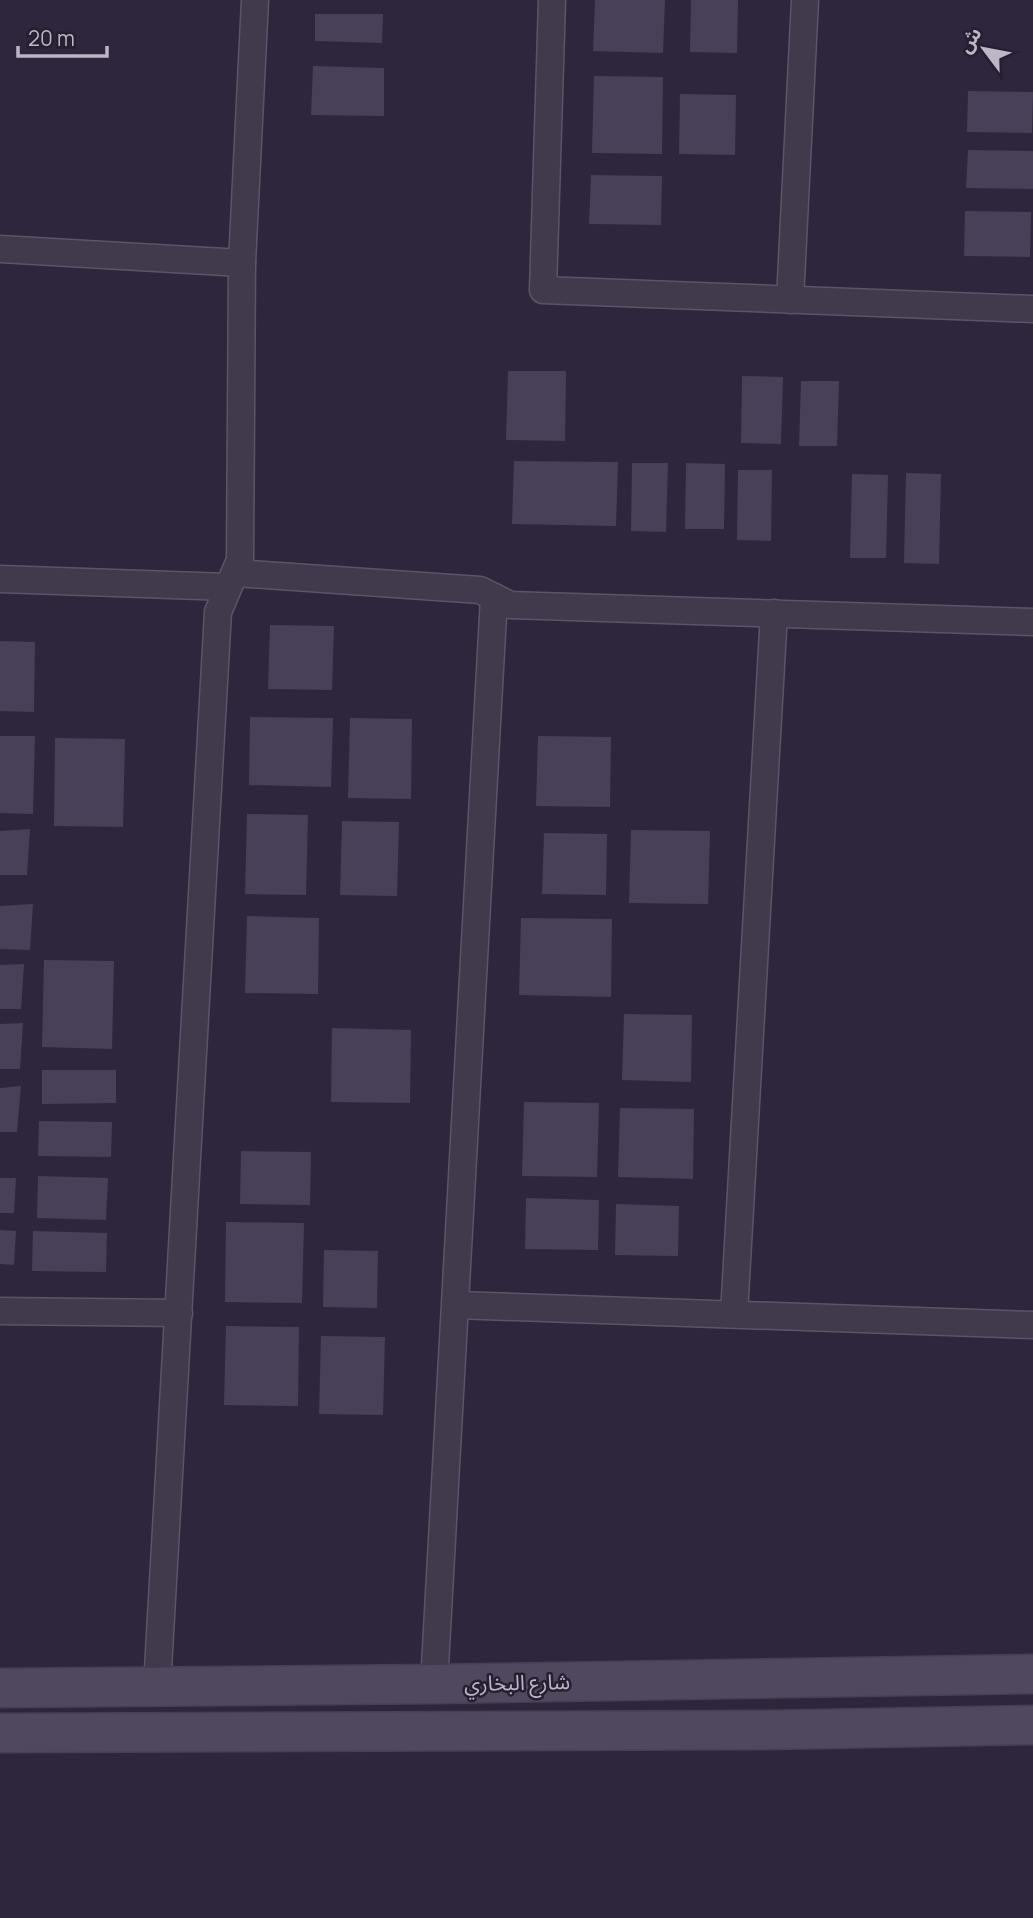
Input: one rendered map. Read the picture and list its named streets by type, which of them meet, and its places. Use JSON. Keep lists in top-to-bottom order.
{
  "streets": {
    "main road": ["شارع البخاري"]
  },
  "scale_bar": "20 m",
  "north": "top left"
}
